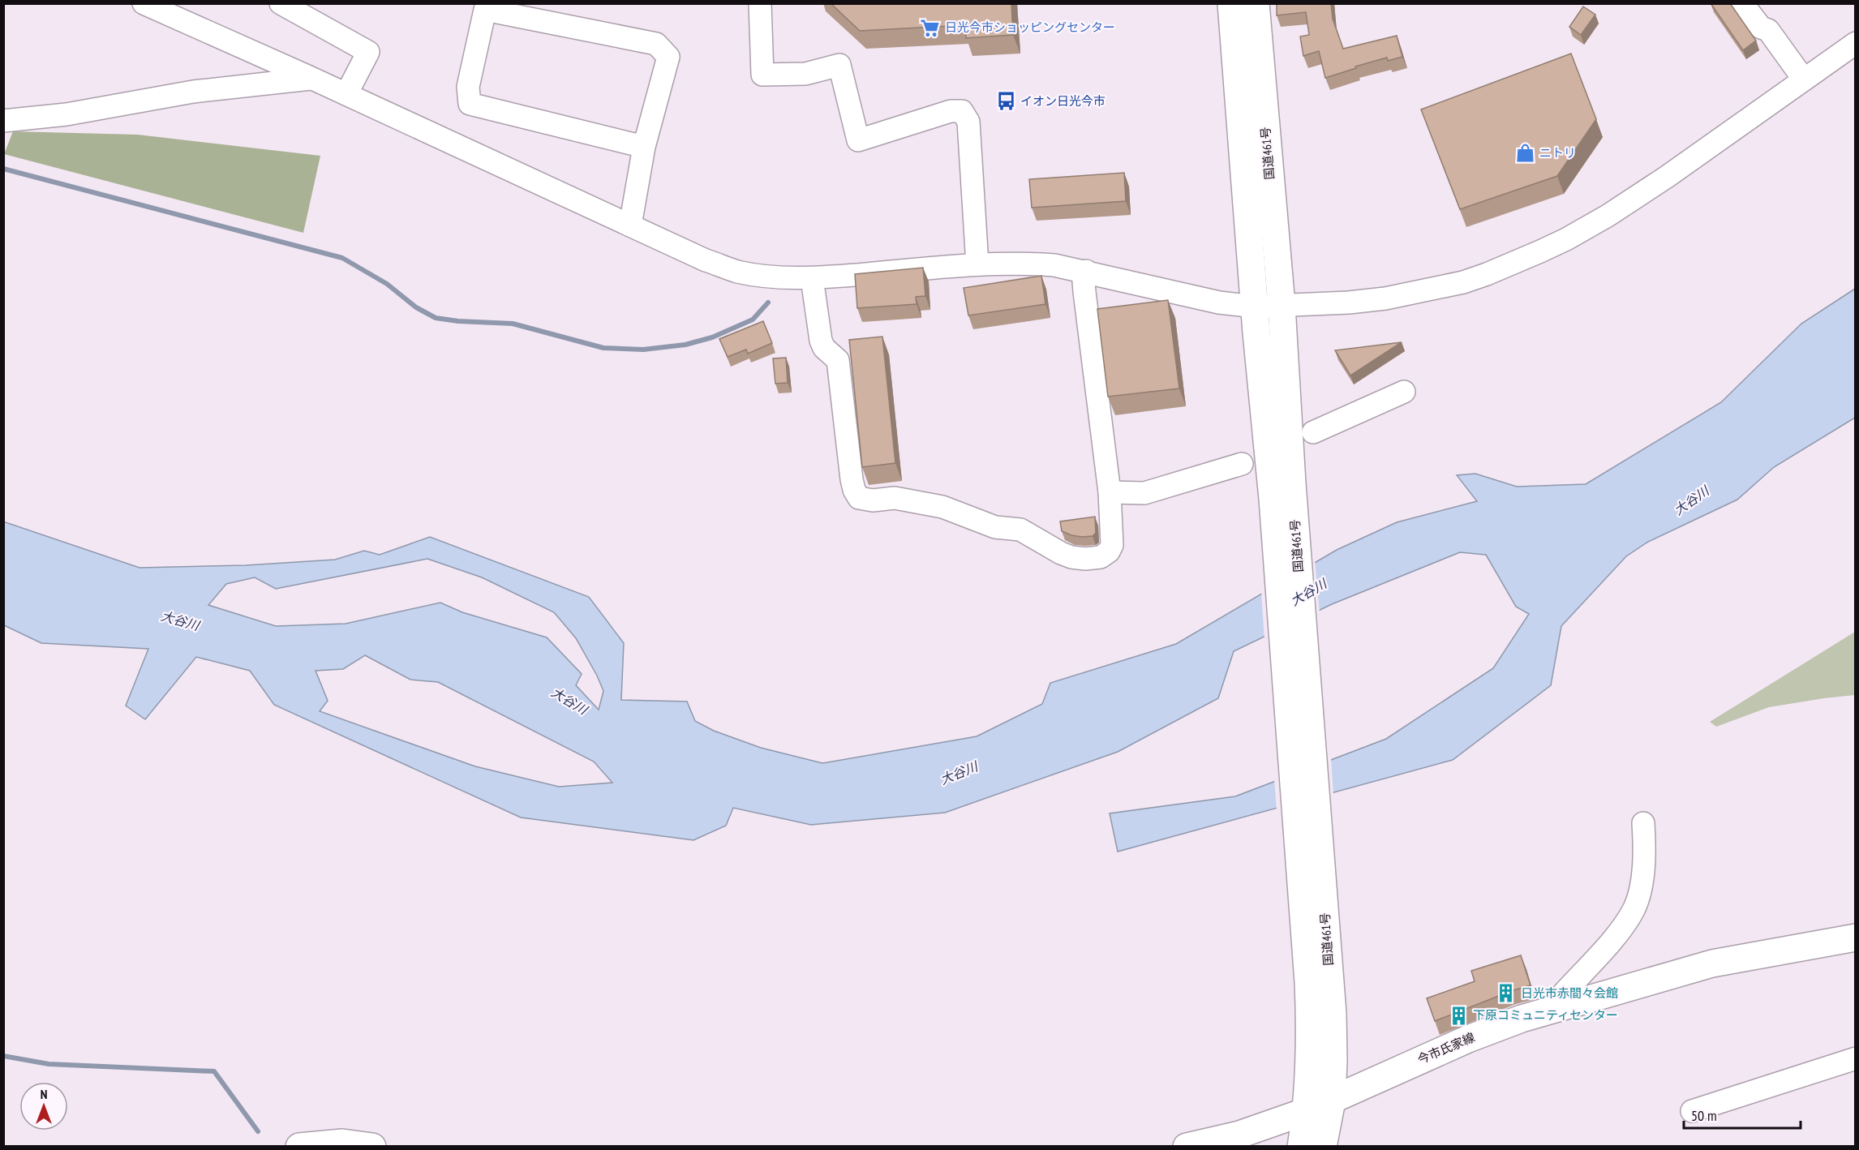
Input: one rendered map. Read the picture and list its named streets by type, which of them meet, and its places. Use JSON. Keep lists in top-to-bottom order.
{
  "streets": {
    "main road": ["国道461号", "今市氏家線"]
  },
  "crossings": [
    ["国道461号", "今市氏家線"]
  ],
  "water": ["大谷川"],
  "places": {
    "supermarket": ["日光今市ショッピングセンター"],
    "bus stop": ["イオン日光今市"],
    "shop": ["ニトリ"],
    "building": ["日光市赤間々会館", "下原コミュニティセンター"]
  },
  "scale_bar": "50 m",
  "north": "top"
}
